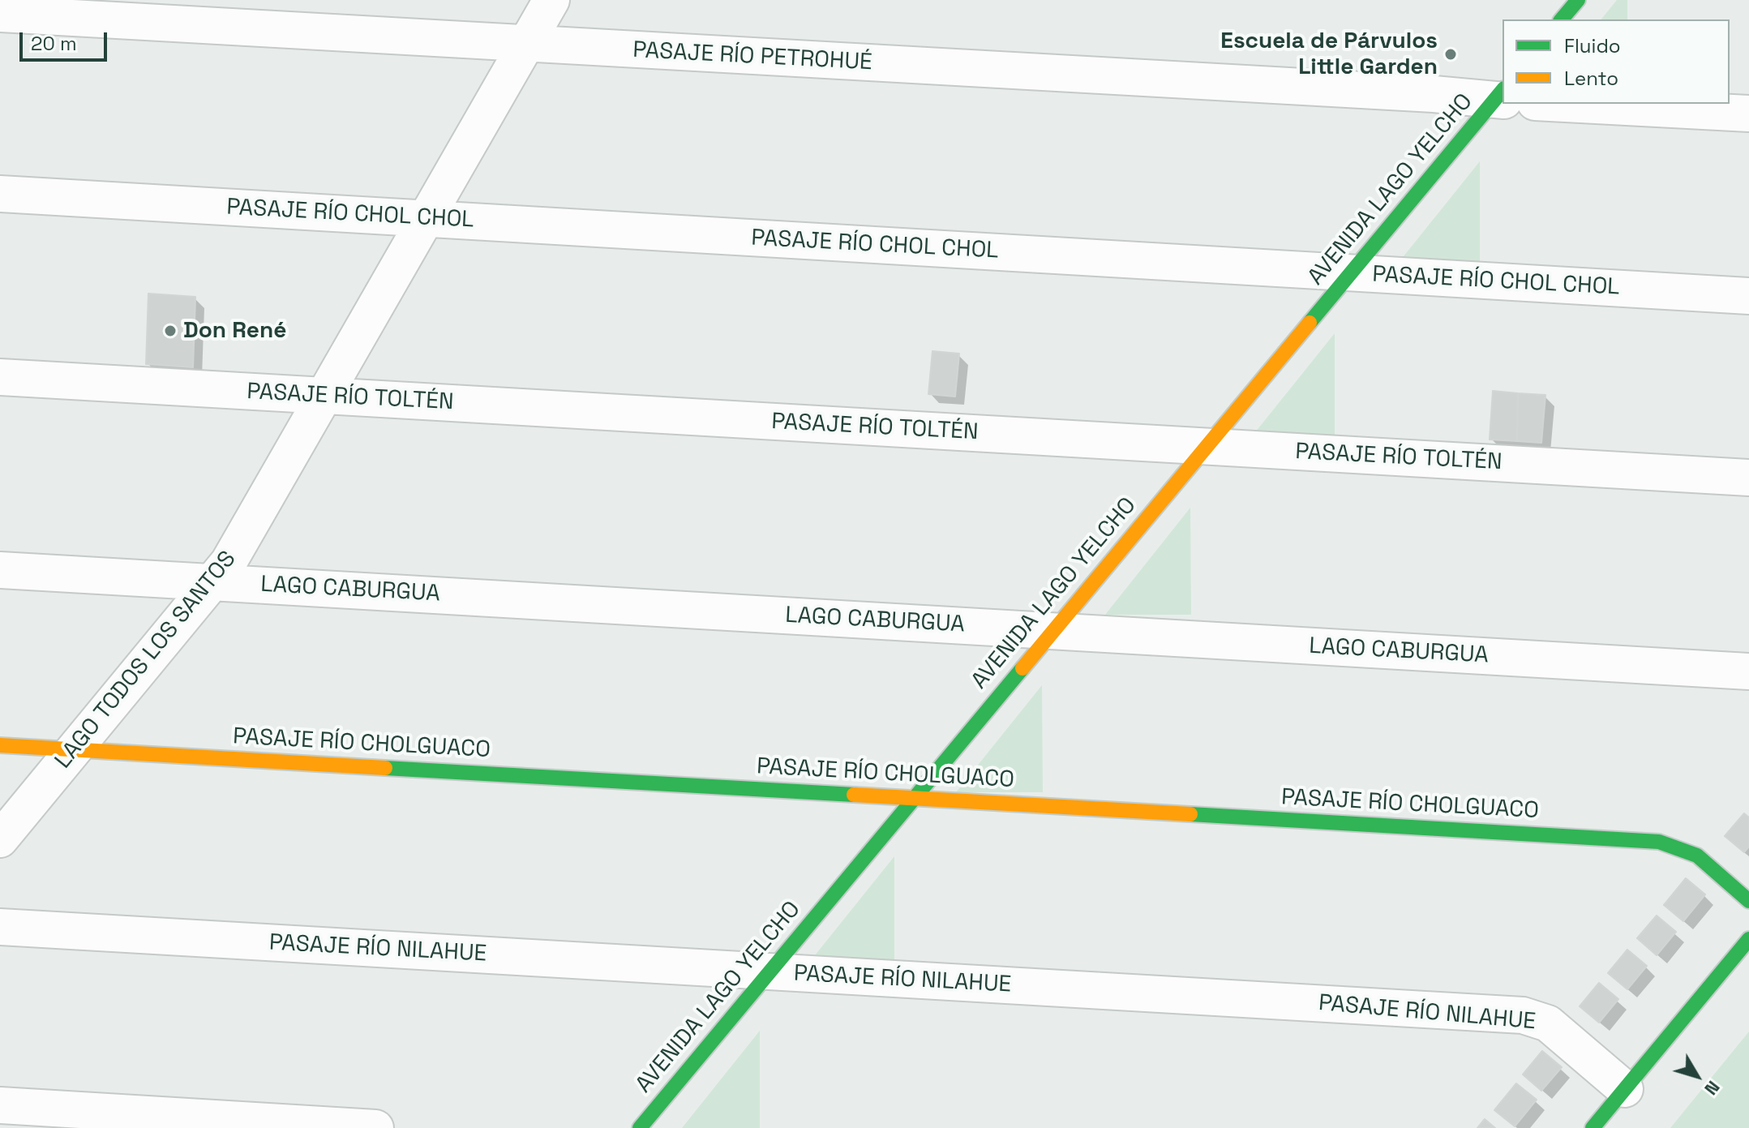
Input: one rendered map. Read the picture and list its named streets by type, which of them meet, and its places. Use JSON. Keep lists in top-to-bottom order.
{
  "streets": {
    "street": [
      "PASAJE RÍO PETROHUÉ",
      "AVENIDA LAGO YELCHO",
      "PASAJE RÍO CHOL CHOL",
      "PASAJE RÍO TOLTÉN",
      "LAGO CABURGUA",
      "LAGO TODOS LOS SANTOS",
      "PASAJE RÍO CHOLGUACO",
      "PASAJE RÍO NILAHUE"
    ]
  },
  "crossings": [
    ["PASAJE RÍO PETROHUÉ", "AVENIDA LAGO YELCHO"],
    ["PASAJE RÍO PETROHUÉ", "LAGO TODOS LOS SANTOS"],
    ["AVENIDA LAGO YELCHO", "PASAJE RÍO CHOL CHOL"],
    ["AVENIDA LAGO YELCHO", "PASAJE RÍO TOLTÉN"],
    ["AVENIDA LAGO YELCHO", "LAGO CABURGUA"],
    ["AVENIDA LAGO YELCHO", "PASAJE RÍO CHOLGUACO"],
    ["AVENIDA LAGO YELCHO", "PASAJE RÍO NILAHUE"],
    ["PASAJE RÍO CHOL CHOL", "LAGO TODOS LOS SANTOS"],
    ["PASAJE RÍO TOLTÉN", "LAGO TODOS LOS SANTOS"],
    ["LAGO CABURGUA", "LAGO TODOS LOS SANTOS"],
    ["LAGO TODOS LOS SANTOS", "PASAJE RÍO CHOLGUACO"]
  ],
  "places": ["Escuela de Párvulos Little Garden", "Don René"],
  "legend": ["Fluido", "Lento"],
  "scale_bar": "20 m",
  "north": "bottom right"
}
